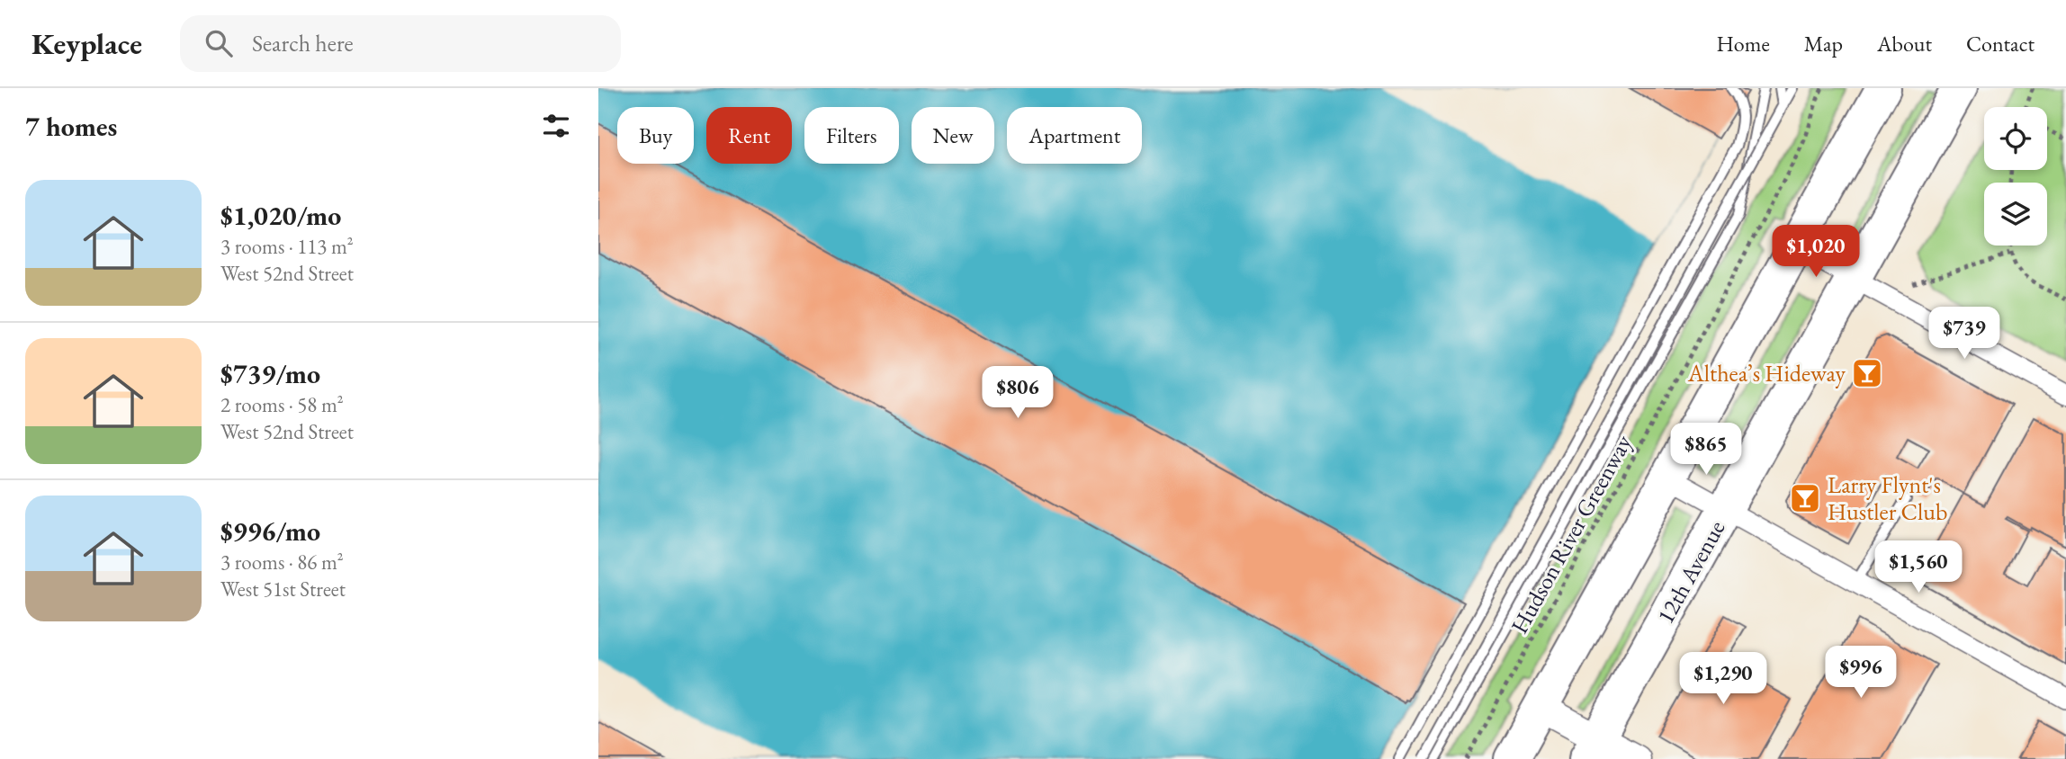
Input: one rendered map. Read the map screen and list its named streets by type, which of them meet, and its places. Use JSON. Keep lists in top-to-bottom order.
{
  "streets": {
    "highway": ["12th Avenue"],
    "path": ["Hudson River Greenway"]
  },
  "places": {
    "bar": ["Althea’s Hideway", "Larry Flynt's Hustler Club"]
  },
  "page": {
    "header": "Keyplace",
    "search": "Search here",
    "nav": [
      "Home",
      "Map",
      "About",
      "Contact"
    ],
    "heading": "7 homes",
    "chip": [
      "Buy",
      "Rent",
      "Filters",
      "New",
      "Apartment"
    ],
    "list": [
      {
        "name": "$1,020/mo",
        "note": "3 rooms · 113 m² · West 52nd Street"
      },
      {
        "name": "$739/mo",
        "note": "2 rooms · 58 m² · West 52nd Street"
      },
      {
        "name": "$996/mo",
        "note": "3 rooms · 86 m² · West 51st Street"
      }
    ],
    "price": [
      "$1,020",
      "$739",
      "$806",
      "$865",
      "$1,560",
      "$996",
      "$1,290"
    ]
  }
}
